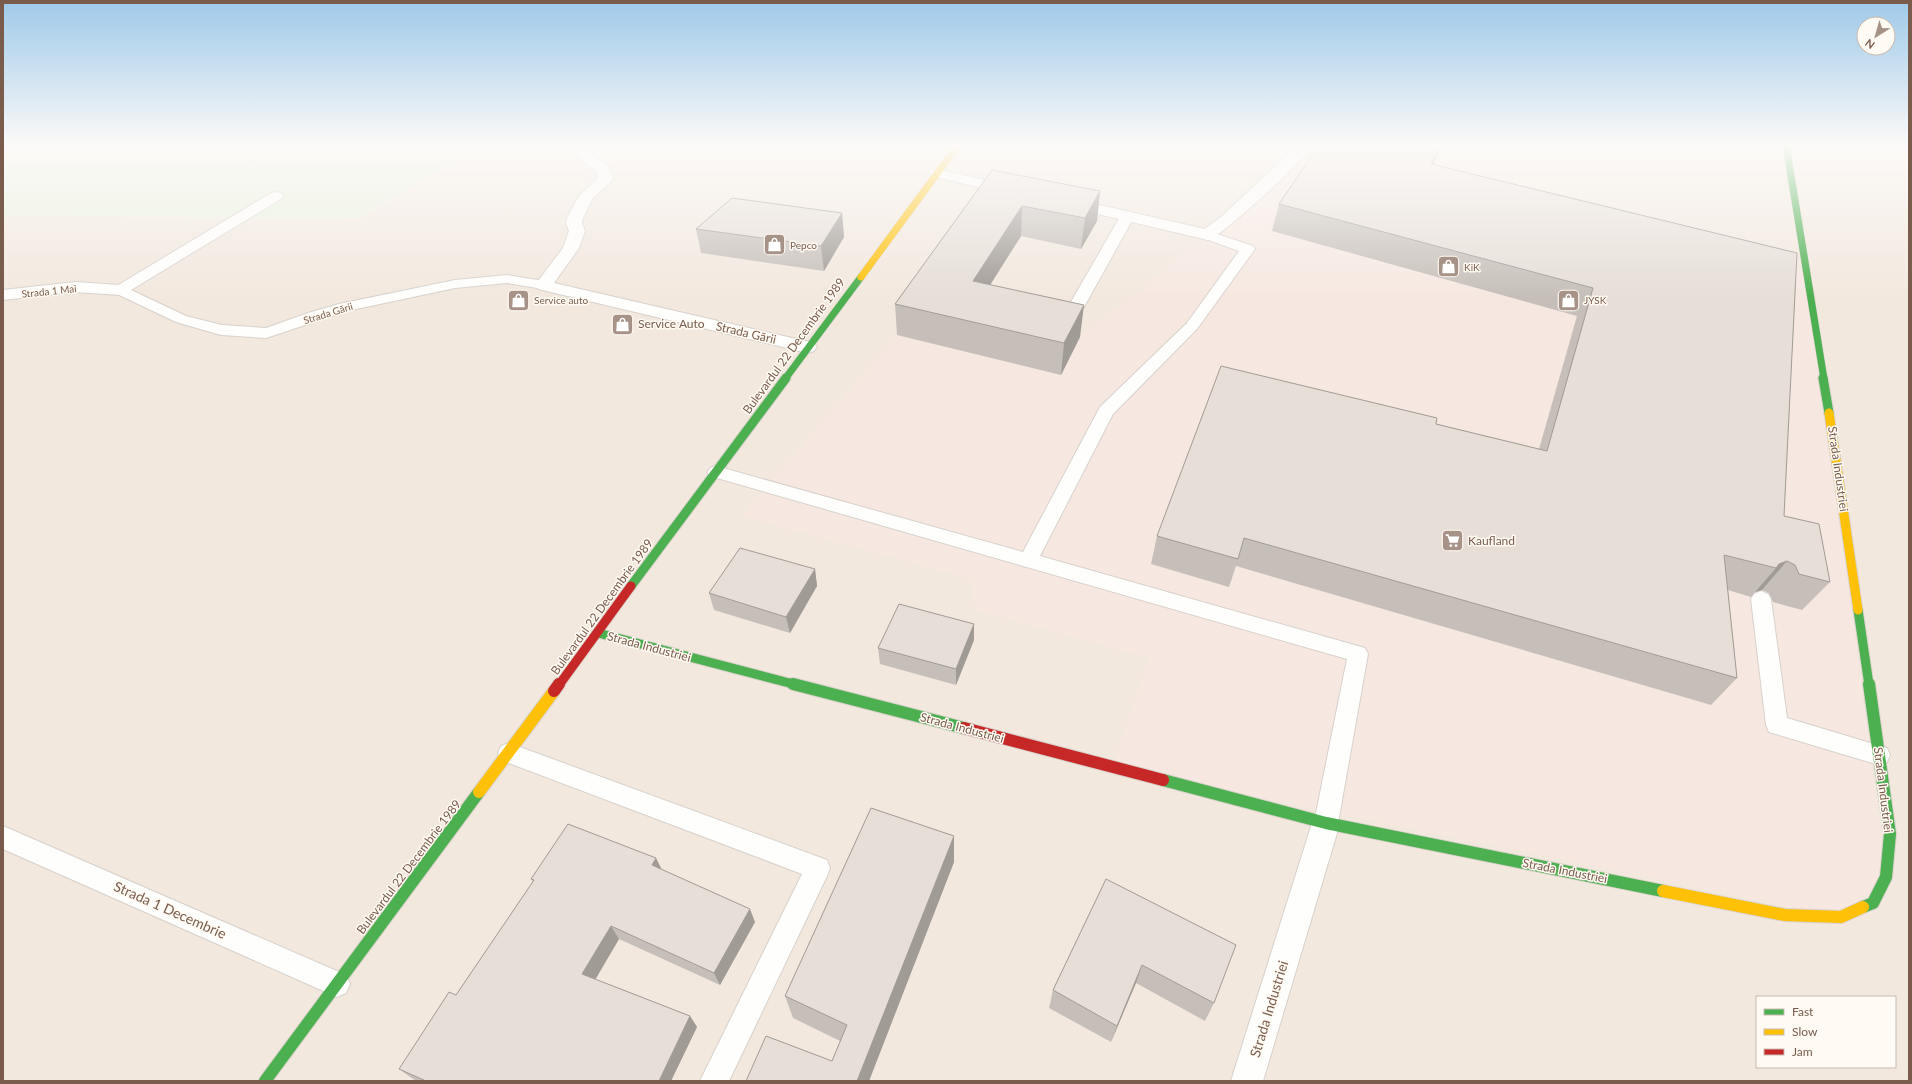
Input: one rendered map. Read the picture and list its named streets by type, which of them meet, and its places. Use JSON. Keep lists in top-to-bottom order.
{
  "streets": {
    "street": [
      "Strada 1 Mai",
      "Strada Gării",
      "Bulevardul 22 Decembrie 1989",
      "Strada Industriei"
    ],
    "lane": ["Strada 1 Decembrie"]
  },
  "crossings": [
    ["Strada 1 Mai", "Strada Gării"],
    ["Strada Gării", "Bulevardul 22 Decembrie 1989"],
    ["Bulevardul 22 Decembrie 1989", "Strada Industriei"],
    ["Bulevardul 22 Decembrie 1989", "Strada 1 Decembrie"]
  ],
  "places": {
    "shop": [
      "Pepco",
      "KiK",
      "Service auto",
      "JYSK",
      "Service Auto"
    ],
    "supermarket": ["Kaufland"]
  },
  "legend": ["Fast", "Slow", "Jam"],
  "north": "bottom left"
}
